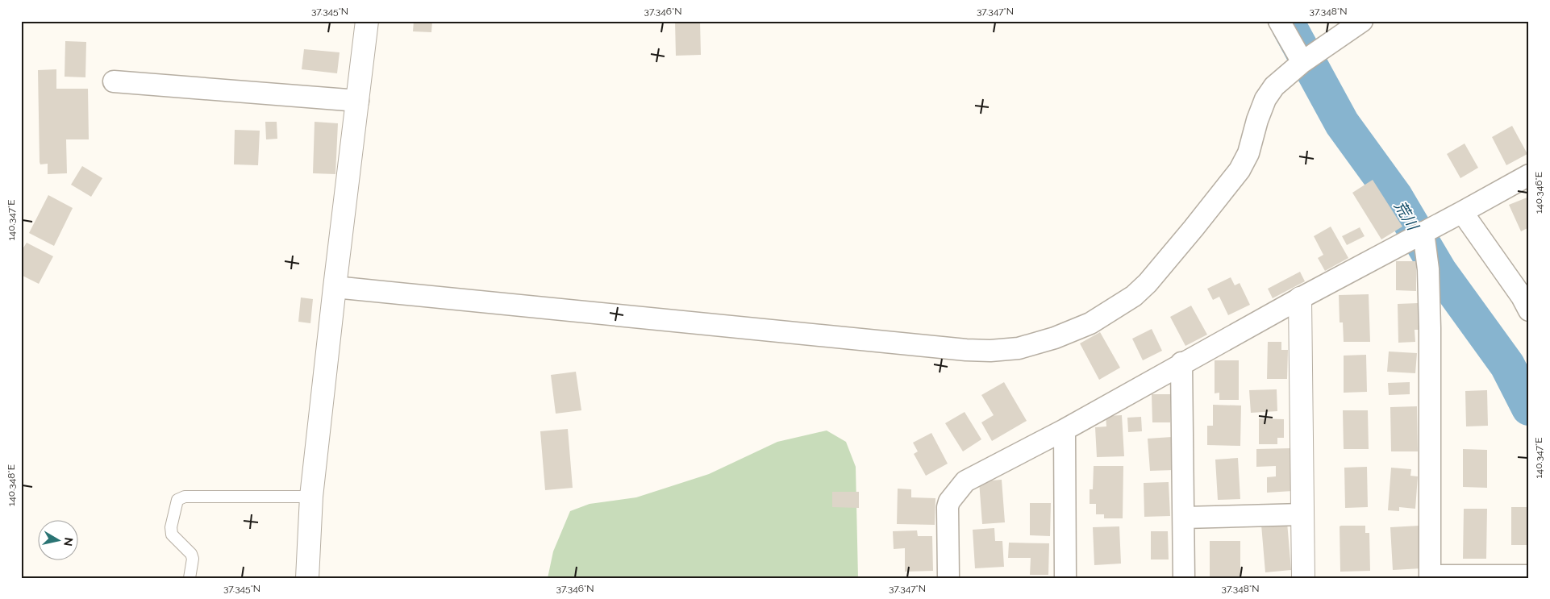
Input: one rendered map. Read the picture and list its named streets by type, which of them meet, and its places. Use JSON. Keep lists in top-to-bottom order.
{
  "water": ["荒川"],
  "north": "right",
  "coordinates": [
    "37.345°N",
    "37.346°N",
    "37.347°N",
    "37.348°N",
    "140.346°E",
    "140.347°E",
    "140.348°E"
  ]
}
